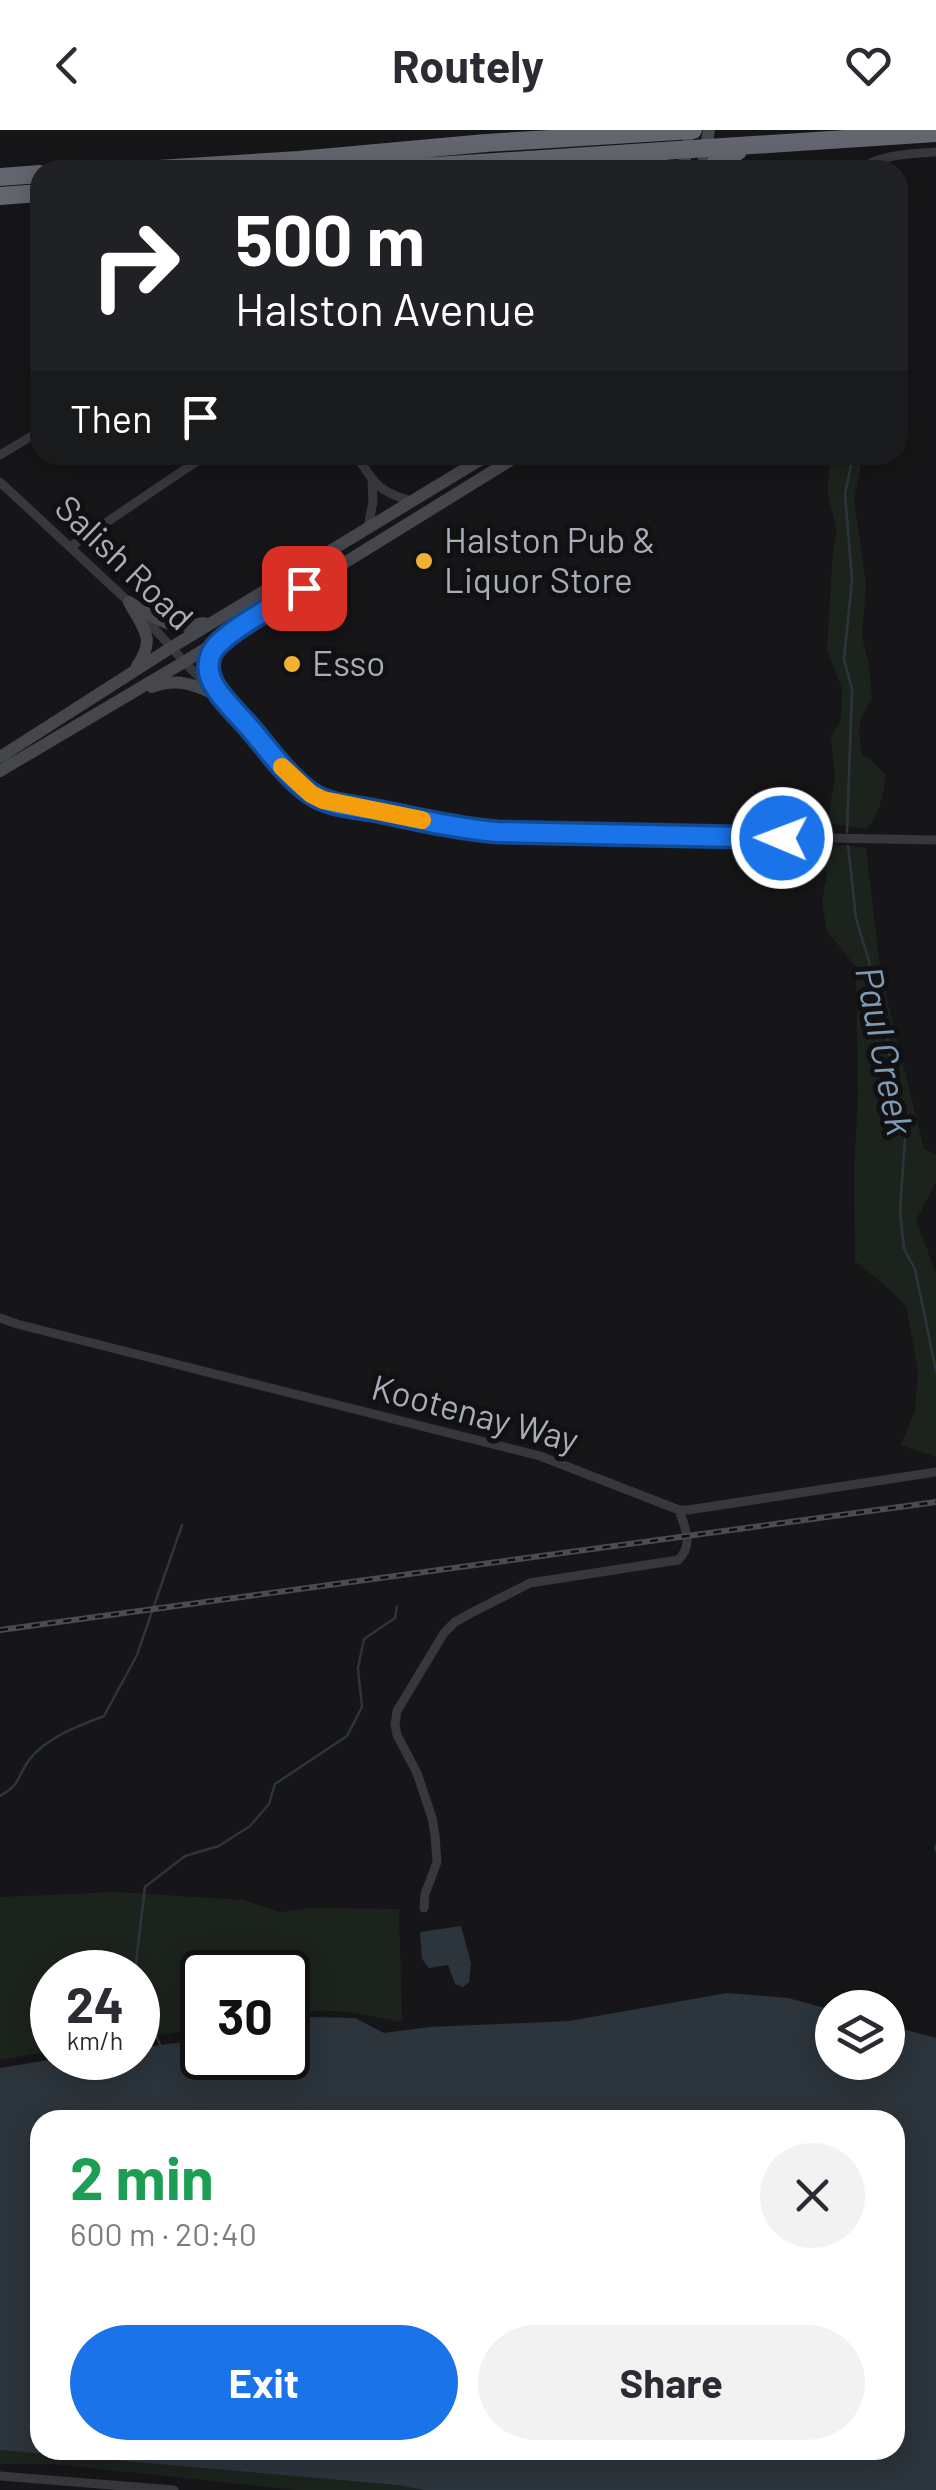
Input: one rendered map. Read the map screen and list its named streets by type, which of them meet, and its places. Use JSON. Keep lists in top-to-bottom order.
{
  "streets": {
    "street": ["Salish Road", "Kootenay Way"]
  },
  "water": ["Paul Creek"],
  "places": ["Halston Pub & Liquor Store", "Esso"],
  "page": {
    "header": "Routely",
    "turn": ["500 m", "Halston Avenue"],
    "then": "Then",
    "speed": "24 km/h",
    "limit": "30",
    "heading": ["2 min", "600 m · 20:40"],
    "buttons": ["Exit", "Share"]
  }
}
